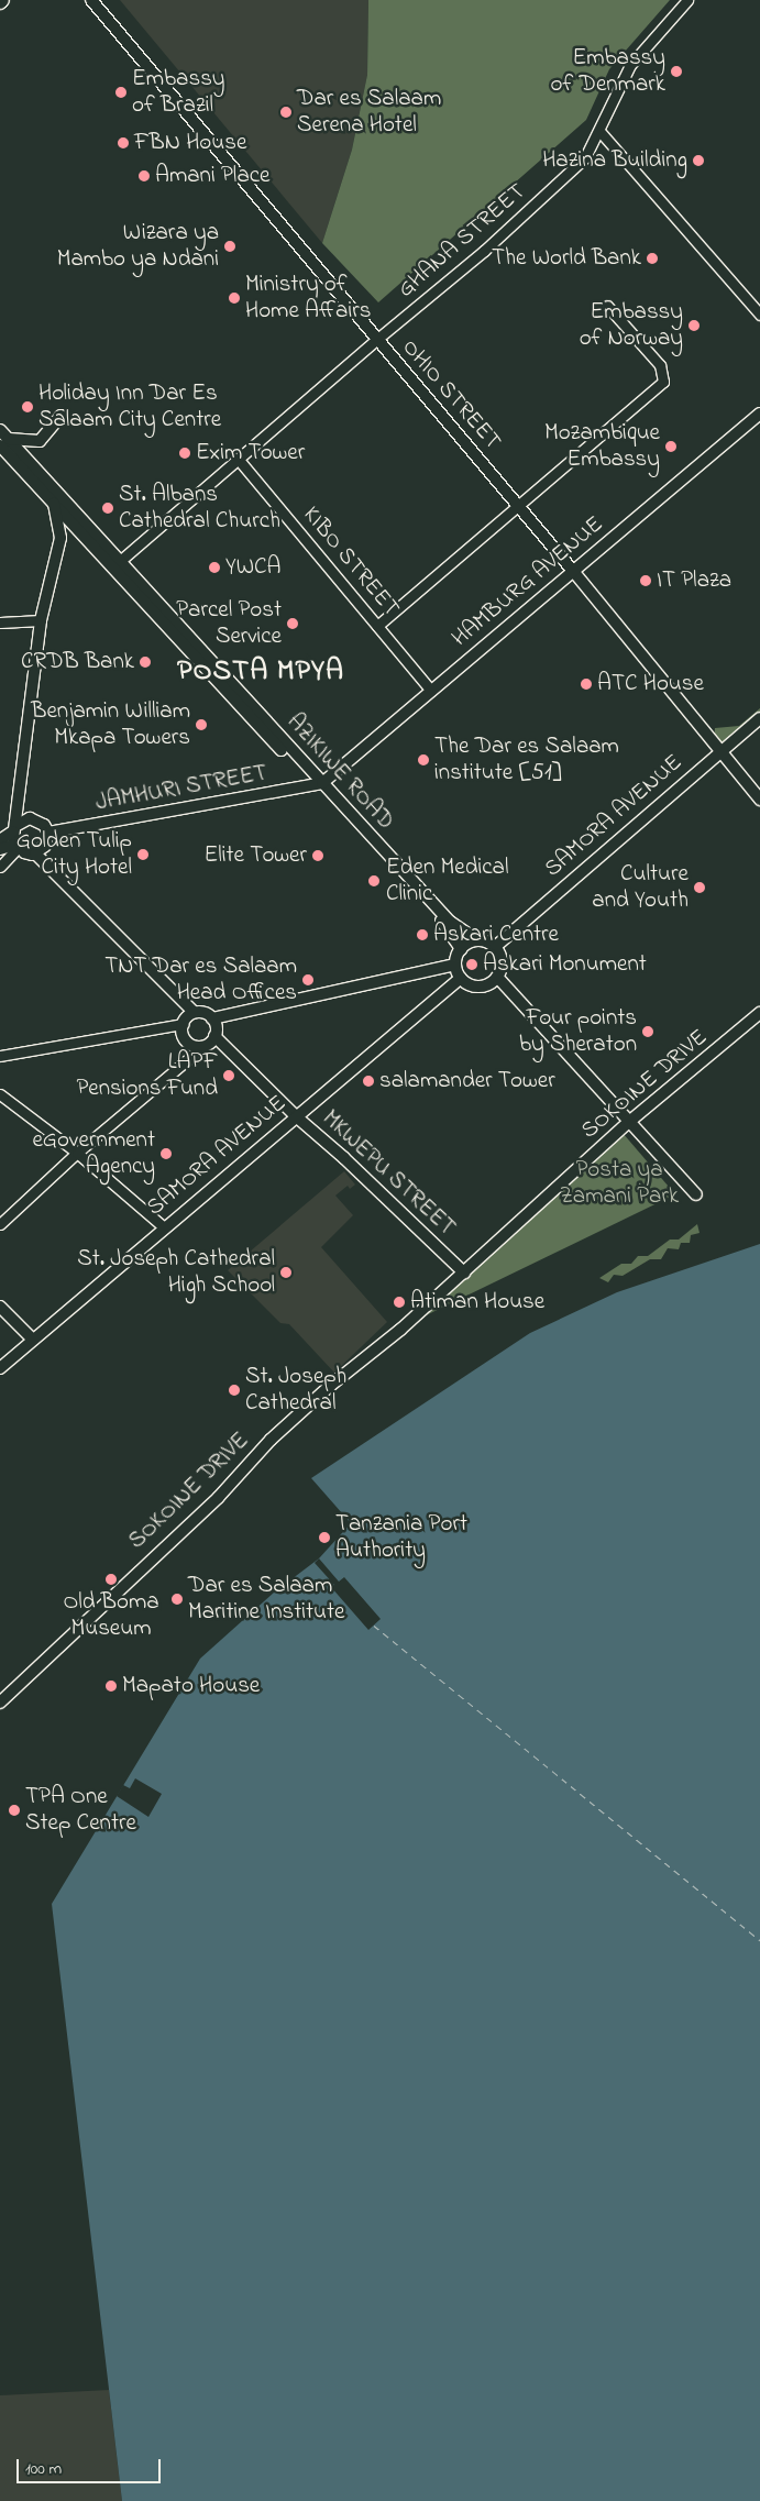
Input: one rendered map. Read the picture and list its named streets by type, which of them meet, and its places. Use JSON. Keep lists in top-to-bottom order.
{
  "streets": {
    "street": [
      "GHANA STREET",
      "OHIO STREET",
      "KIBO STREET",
      "HAMBURG AVENUE",
      "AZIKIWE ROAD",
      "JAMHURI STREET",
      "SAMORA AVENUE",
      "SOKOINE DRIVE",
      "MKWEPU STREET"
    ]
  },
  "crossings": [
    ["GHANA STREET", "OHIO STREET"],
    ["GHANA STREET", "KIBO STREET"],
    ["GHANA STREET", "AZIKIWE ROAD"],
    ["OHIO STREET", "HAMBURG AVENUE"],
    ["OHIO STREET", "SAMORA AVENUE"],
    ["KIBO STREET", "HAMBURG AVENUE"],
    ["HAMBURG AVENUE", "AZIKIWE ROAD"],
    ["HAMBURG AVENUE", "JAMHURI STREET"],
    ["AZIKIWE ROAD", "JAMHURI STREET"],
    ["AZIKIWE ROAD", "SAMORA AVENUE"],
    ["SAMORA AVENUE", "MKWEPU STREET"],
    ["SOKOINE DRIVE", "MKWEPU STREET"]
  ],
  "districts": ["POSTA MPYA"],
  "parks": ["Posta ya Zamani Park"],
  "places": [
    "Embassy of Denmark",
    "Embassy of Brazil",
    "Dar es Salaam Serena Hotel",
    "FBN House",
    "Hazina Building",
    "Amani Place",
    "Wizara ya Mambo ya Ndani",
    "The World Bank",
    "Ministry of Home Affairs",
    "Embassy of Norway",
    "Holiday Inn Dar Es Salaam City Centre",
    "Mozambique Embassy",
    "Exim Tower",
    "St. Albans Cathedral Church",
    "YWCA",
    "IT Plaza",
    "Parcel Post Service",
    "CRDB Bank",
    "ATC House",
    "Benjamin William Mkapa Towers",
    "The Dar es Salaam institute [51]",
    "Golden Tulip City Hotel",
    "Elite Tower",
    "Eden Medical Clinic",
    "Culture and Youth",
    "Askari Centre",
    "Askari Monument",
    "TNT Dar es Salaam Head Offices",
    "Four points by Sheraton",
    "LAPF Pensions Fund",
    "salamander Tower",
    "eGovernment Agency",
    "St. Joseph Cathedral High School",
    "Atiman House",
    "St. Joseph Cathedral",
    "Tanzania Port Authority",
    "Old Boma Museum",
    "Dar es Salaam Maritine Institute",
    "Mapato House",
    "TPA One Step Centre"
  ],
  "scale_bar": "100 m"
}
